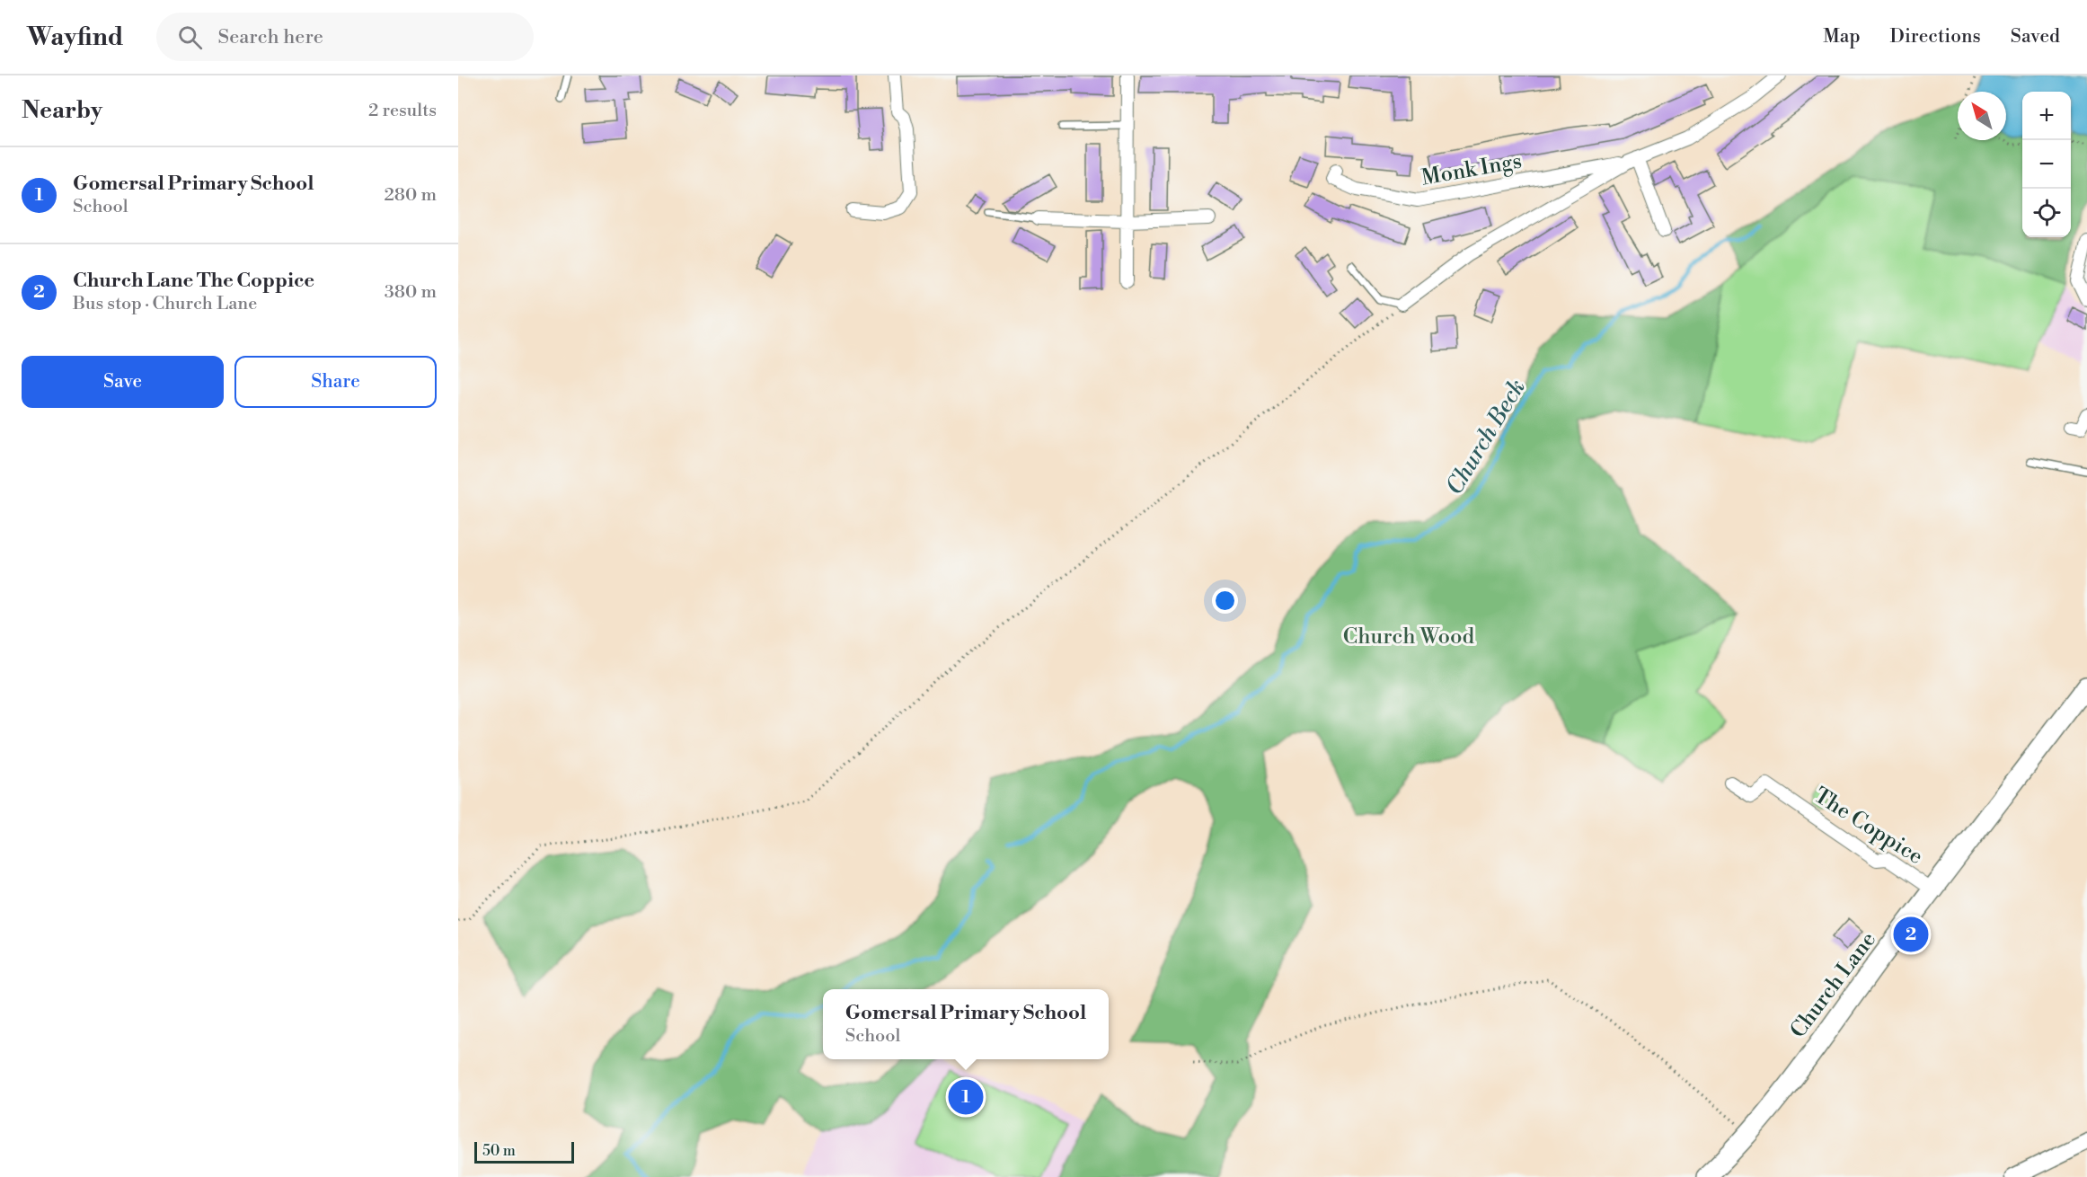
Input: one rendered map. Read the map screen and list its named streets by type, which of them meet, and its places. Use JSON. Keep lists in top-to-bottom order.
{
  "streets": {
    "main road": ["Church Lane"],
    "street": ["Monk Ings", "The Coppice"]
  },
  "crossings": [
    ["The Coppice", "Church Lane"]
  ],
  "water": ["Church Beck"],
  "parks": ["Church Wood"],
  "scale_bar": "50 m",
  "north": "top left",
  "page": {
    "header": "Wayfind",
    "search": "Search here",
    "nav": ["Map", "Directions", "Saved"],
    "heading": ["Nearby", "2 results"],
    "map_buttons": ["+", "−"],
    "list": [
      {
        "mark": "1",
        "name": "Gomersal Primary School",
        "note": "School",
        "value": "280 m"
      },
      {
        "mark": "2",
        "name": "Church Lane The Coppice",
        "note": "Bus stop · Church Lane",
        "value": "380 m"
      }
    ],
    "buttons": ["Save", "Share"],
    "pins": ["2", "1"],
    "popup": ["Gomersal Primary School", "School"],
    "scale": "50 m"
  }
}
